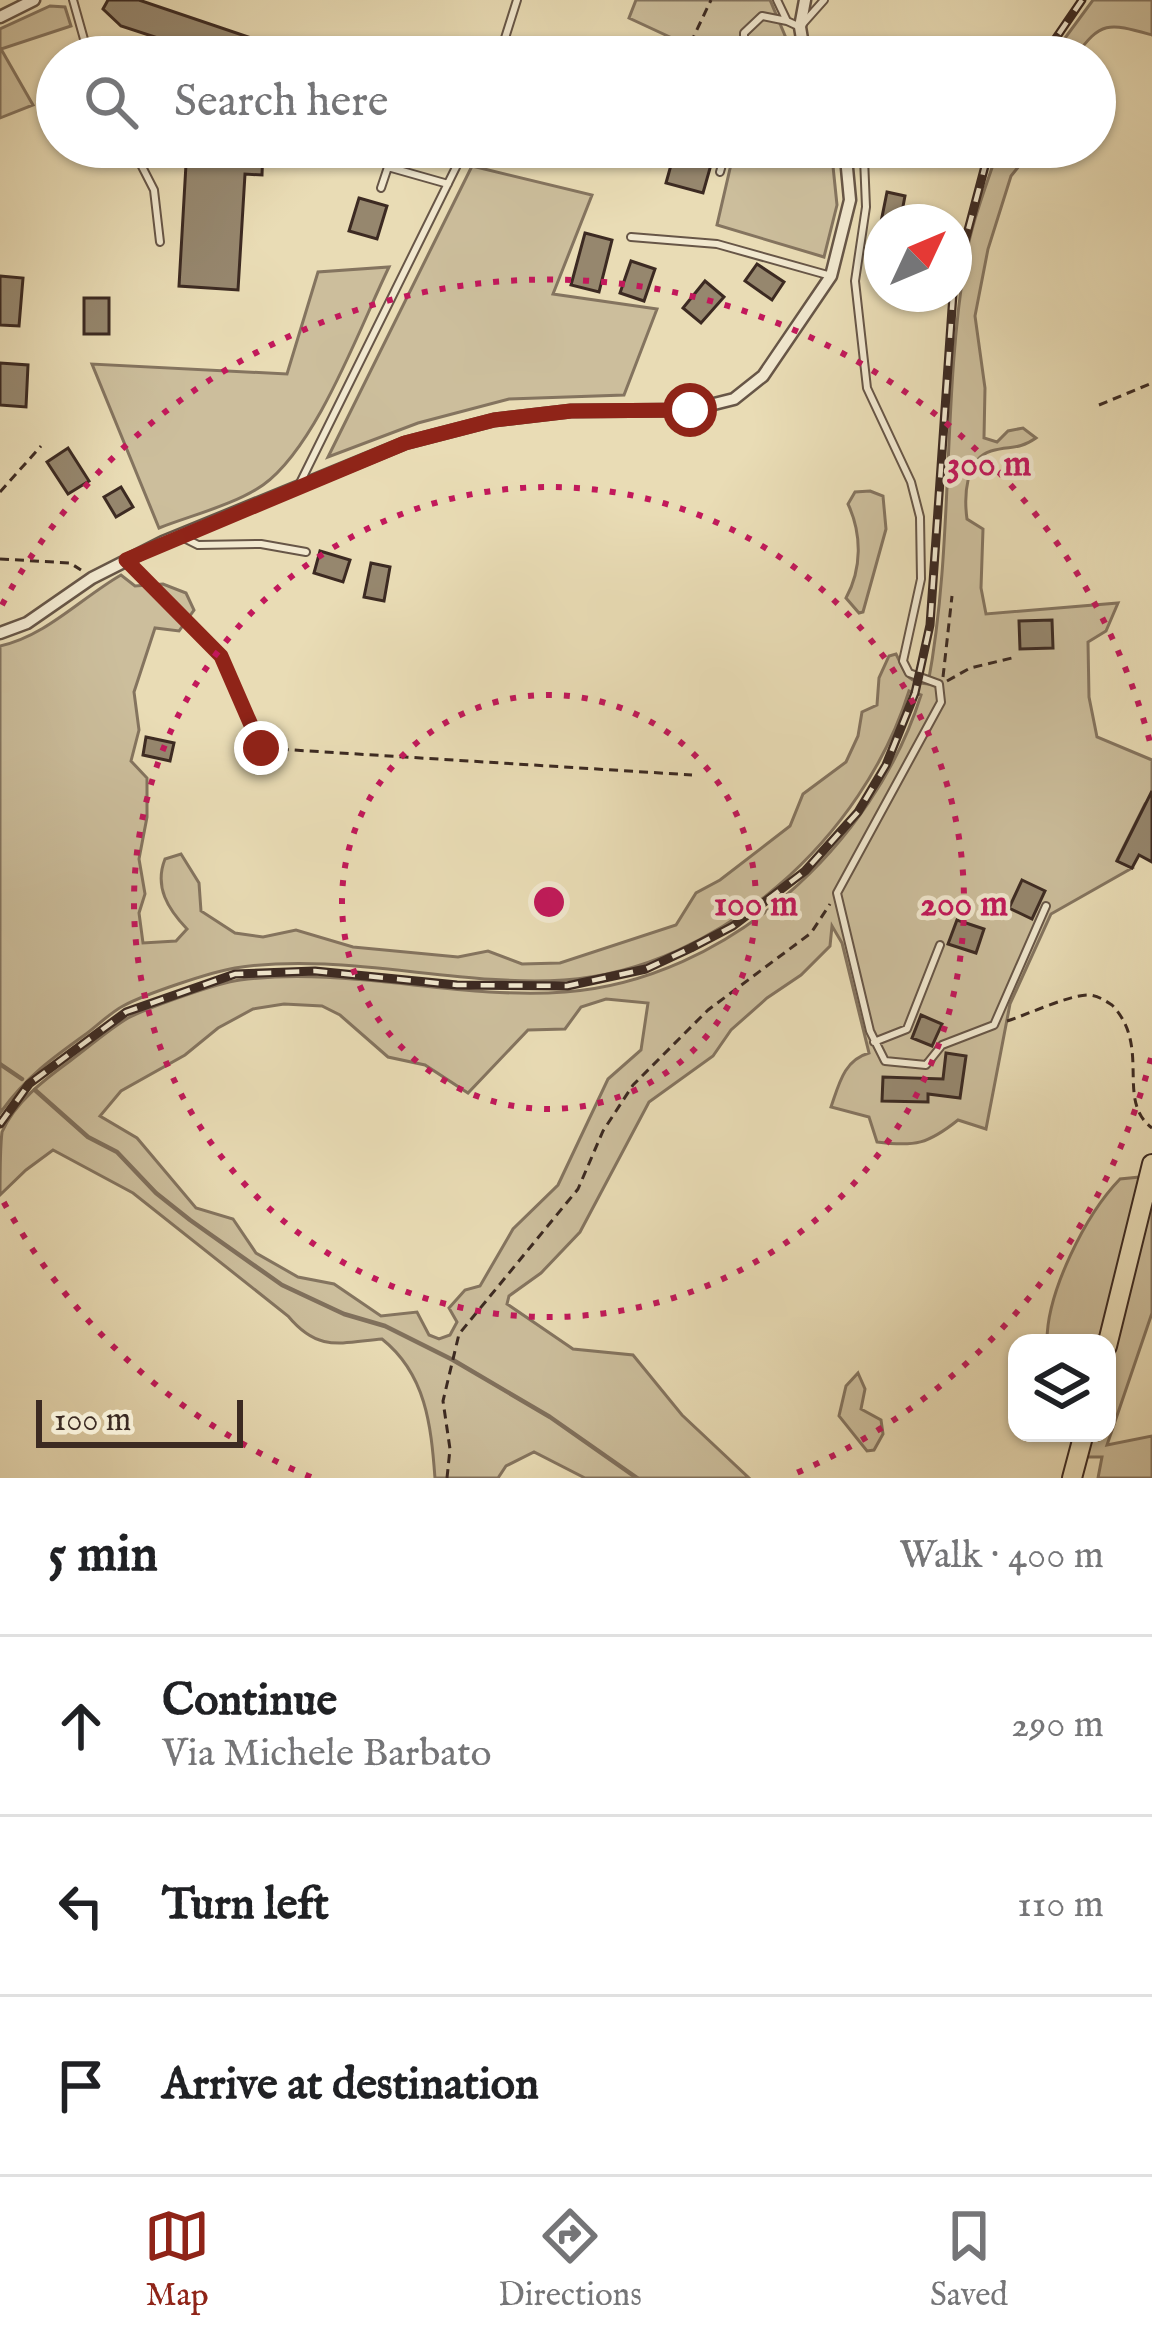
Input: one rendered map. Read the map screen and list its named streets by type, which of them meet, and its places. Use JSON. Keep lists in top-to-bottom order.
{
  "scale_bar": "100 m",
  "north": "top right",
  "page": {
    "search": "Search here",
    "scale": "100 m",
    "heading": ["5 min", "Walk · 400 m"],
    "list": [
      ["Continue", "Via Michele Barbato", "290 m"],
      ["Turn left", "110 m"],
      "Arrive at destination"
    ],
    "nav": ["Map", "Directions", "Saved"]
  },
  "rings": ["300 m", "100 m", "200 m"]
}
